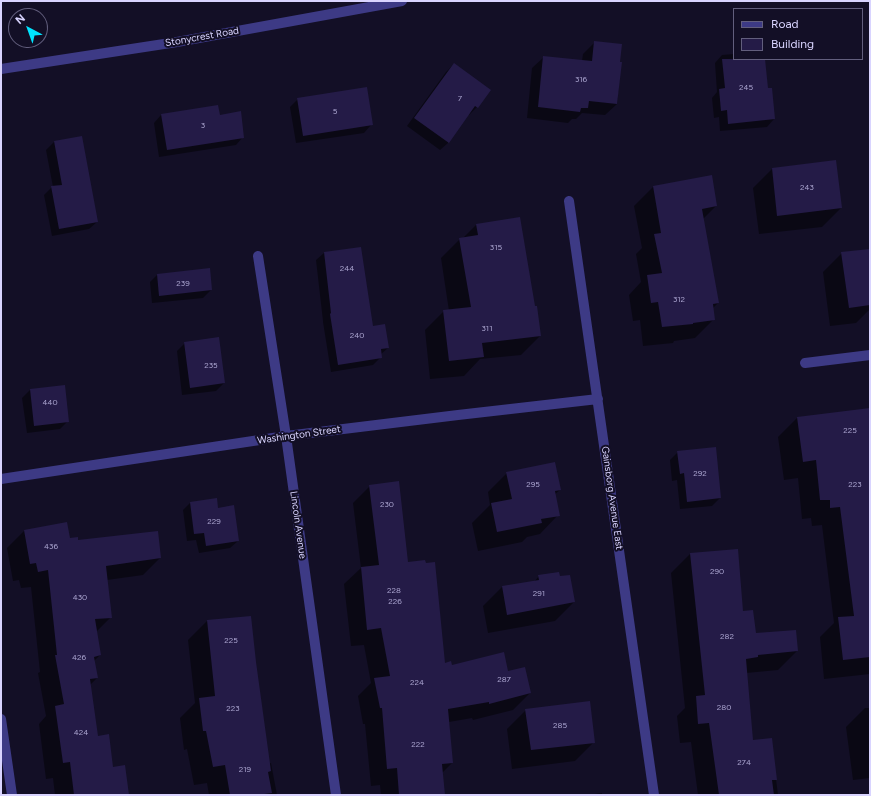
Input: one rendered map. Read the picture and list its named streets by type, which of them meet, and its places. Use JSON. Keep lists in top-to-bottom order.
{
  "streets": {
    "street": [
      "Stonycrest Road",
      "Washington Street",
      "Gainsborg Avenue East",
      "Lincoln Avenue"
    ]
  },
  "crossings": [
    ["Washington Street", "Gainsborg Avenue East"],
    ["Washington Street", "Lincoln Avenue"]
  ],
  "house_numbers": [
    "316",
    "245",
    "7",
    "5",
    "3",
    "243",
    "315",
    "244",
    "239",
    "312",
    "311",
    "240",
    "235",
    "440",
    "225",
    "292",
    "295",
    "223",
    "230",
    "229",
    "436",
    "290",
    "228",
    "291",
    "430",
    "226",
    "282",
    "225",
    "426",
    "287",
    "224",
    "280",
    "223",
    "285",
    "424",
    "222",
    "274",
    "219"
  ],
  "legend": ["Road", "Building"],
  "north": "top left"
}
